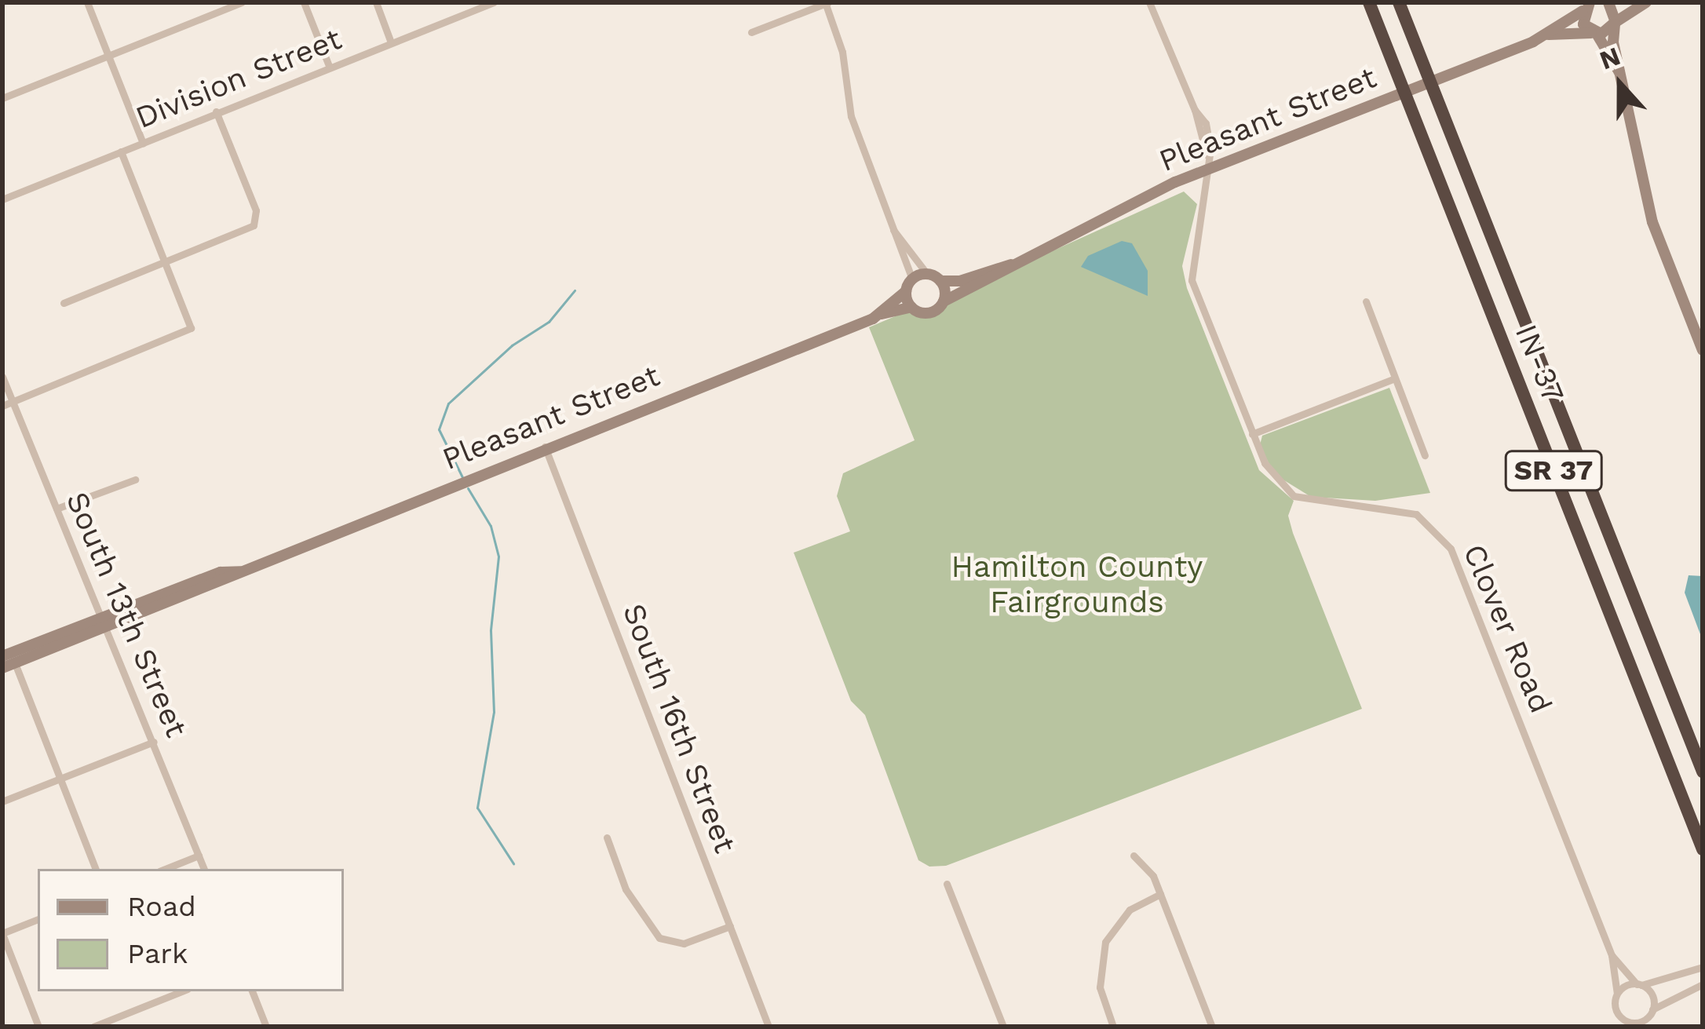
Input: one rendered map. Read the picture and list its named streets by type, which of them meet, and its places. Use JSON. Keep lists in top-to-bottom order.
{
  "streets": {
    "highway": ["IN-37", "SR 37"],
    "street": [
      "Division Street",
      "Pleasant Street",
      "South 13th Street",
      "Clover Road",
      "South 16th Street"
    ]
  },
  "crossings": [
    ["Pleasant Street", "IN-37"],
    ["Pleasant Street", "South 13th Street"],
    ["Pleasant Street", "Clover Road"],
    ["Pleasant Street", "South 16th Street"]
  ],
  "parks": ["Hamilton County Fairgrounds"],
  "legend": ["Road", "Park"],
  "north": "top"
}
